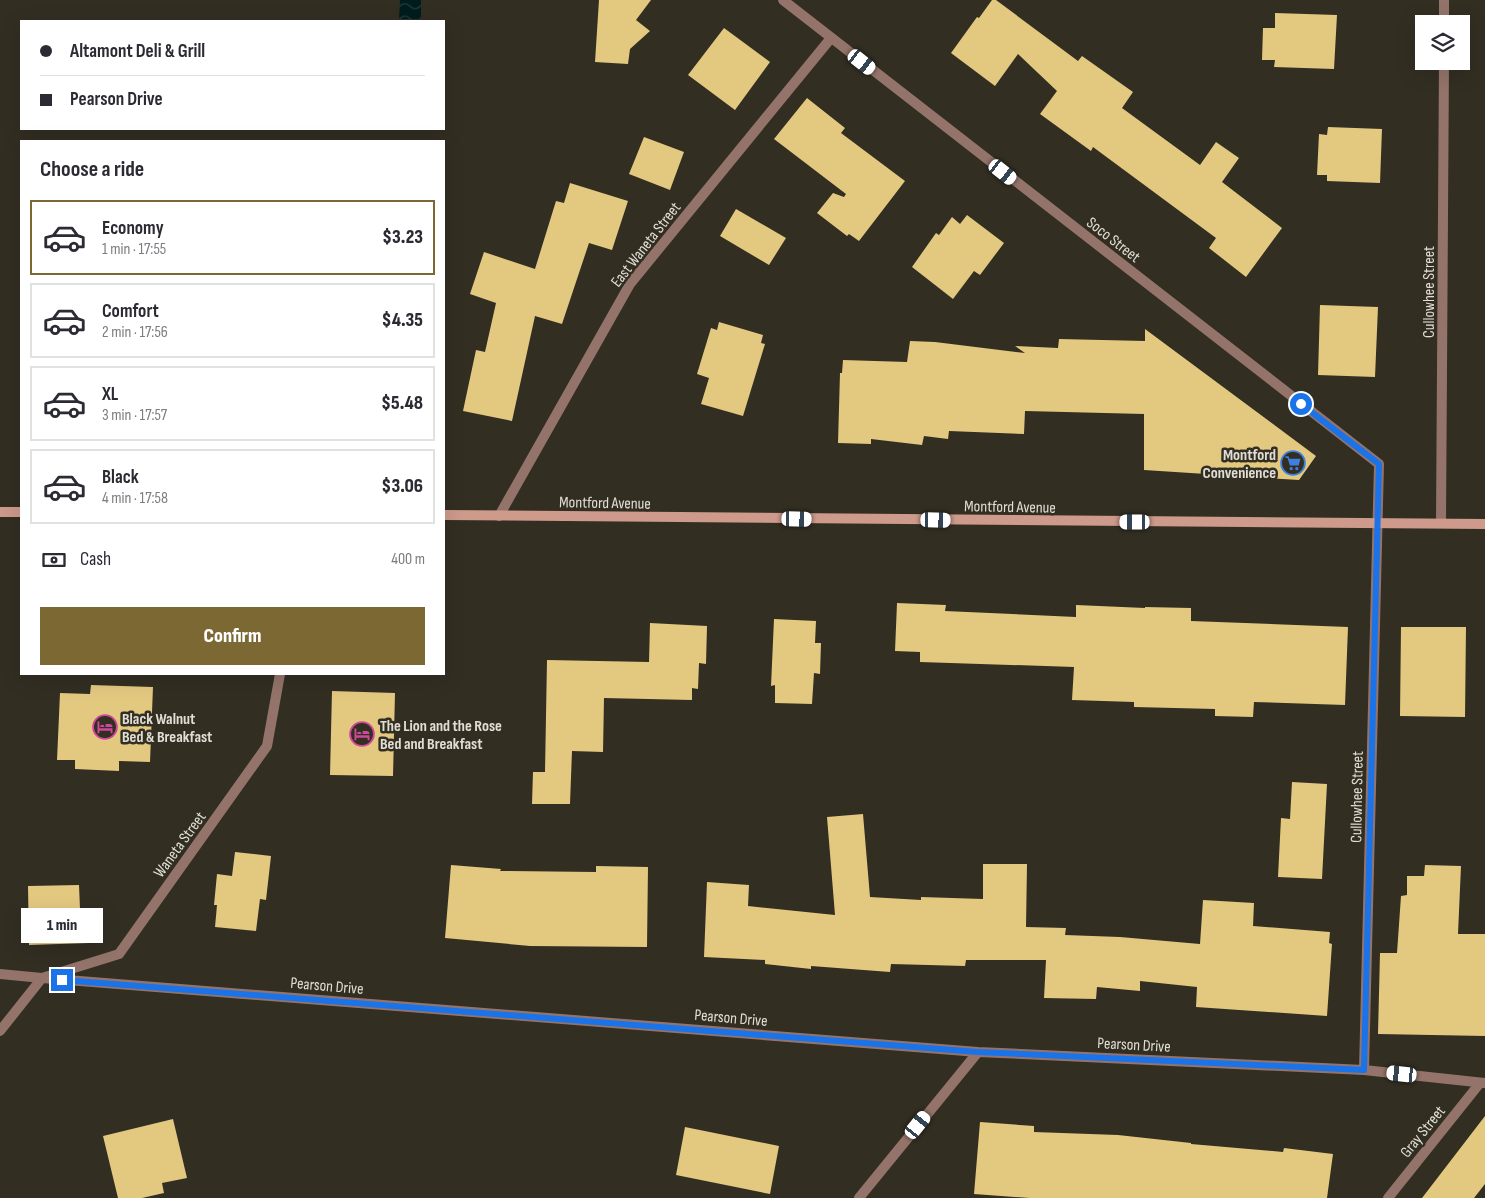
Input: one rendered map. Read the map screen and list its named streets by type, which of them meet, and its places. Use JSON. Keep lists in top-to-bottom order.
{
  "streets": {
    "street": [
      "Soco Street",
      "East Waneta Street",
      "Cullowhee Street",
      "Montford Avenue",
      "Waneta Street",
      "Pearson Drive",
      "Gray Street"
    ]
  },
  "crossings": [
    ["Soco Street", "East Waneta Street"],
    ["Soco Street", "Cullowhee Street"],
    ["Soco Street", "Montford Avenue"],
    ["East Waneta Street", "Montford Avenue"],
    ["Cullowhee Street", "Montford Avenue"],
    ["Cullowhee Street", "Pearson Drive"],
    ["Waneta Street", "Pearson Drive"],
    ["Pearson Drive", "Gray Street"]
  ],
  "places": {
    "supermarket": ["Montford Convenience"],
    "hotel": ["Black Walnut Bed & Breakfast", "The Lion and the Rose Bed and Breakfast"]
  },
  "page": {
    "banner": ["Altamont Deli & Grill", "Pearson Drive"],
    "heading": "Choose a ride",
    "list": [
      {
        "name": "Economy",
        "note": "1 min · 17:55",
        "value": "$3.23"
      },
      {
        "name": "Comfort",
        "note": "2 min · 17:56",
        "value": "$4.35"
      },
      {
        "name": "XL",
        "note": "3 min · 17:57",
        "value": "$5.48"
      },
      {
        "name": "Black",
        "note": "4 min · 17:58",
        "value": "$3.06"
      }
    ],
    "pay": ["Cash", "400 m"],
    "buttons": "Confirm",
    "bubble": "1 min"
  }
}
